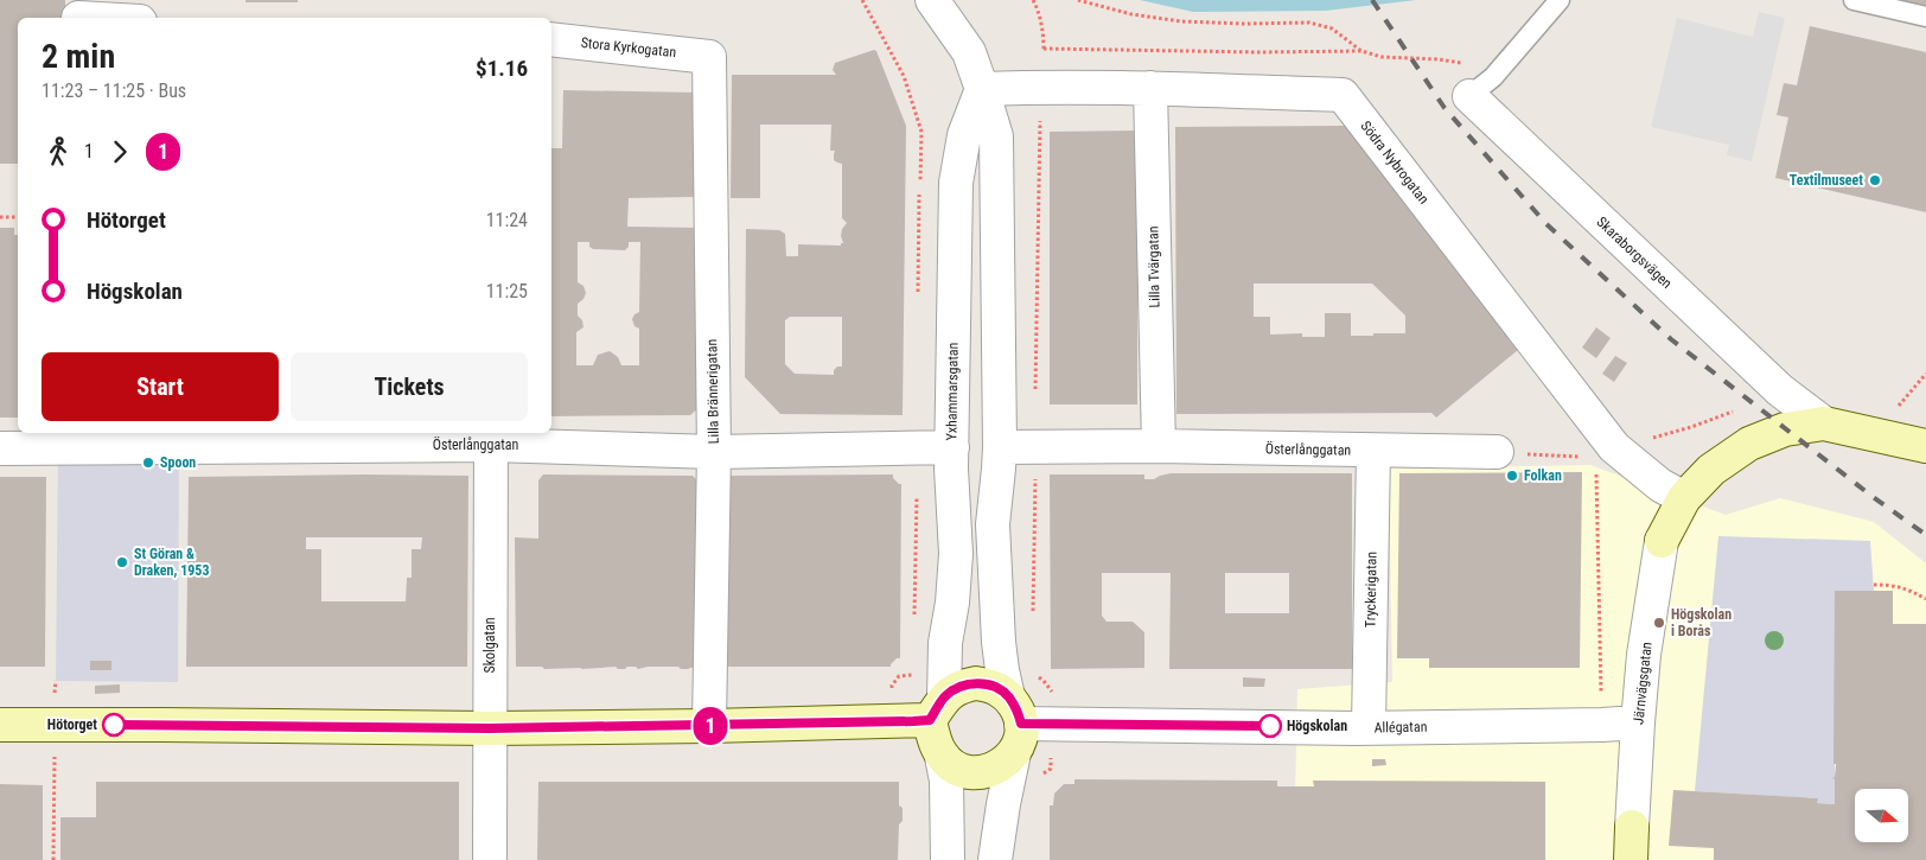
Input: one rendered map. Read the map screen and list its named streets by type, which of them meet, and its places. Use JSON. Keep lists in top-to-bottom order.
{
  "streets": {
    "street": [
      "Stora Kyrkogatan",
      "Södra Nybrogatan",
      "Skaraborgsvägen",
      "Lilla Tvärgatan",
      "Lilla Brännerigatan",
      "Yxhammarsgatan",
      "Österlånggatan",
      "Tryckerigatan",
      "Skolgatan",
      "Järnvägsgatan",
      "Allégatan"
    ]
  },
  "crossings": [
    ["Stora Kyrkogatan", "Lilla Brännerigatan"],
    ["Södra Nybrogatan", "Lilla Tvärgatan"],
    ["Södra Nybrogatan", "Yxhammarsgatan"],
    ["Södra Nybrogatan", "Järnvägsgatan"],
    ["Skaraborgsvägen", "Järnvägsgatan"],
    ["Lilla Tvärgatan", "Österlånggatan"],
    ["Lilla Brännerigatan", "Österlånggatan"],
    ["Lilla Brännerigatan", "Allégatan"],
    ["Yxhammarsgatan", "Österlånggatan"],
    ["Yxhammarsgatan", "Allégatan"],
    ["Österlånggatan", "Tryckerigatan"],
    ["Österlånggatan", "Skolgatan"],
    ["Tryckerigatan", "Allégatan"],
    ["Skolgatan", "Allégatan"],
    ["Järnvägsgatan", "Allégatan"]
  ],
  "places": [
    "Textilmuseet",
    "Spoon",
    "Folkan",
    "St Göran & Draken, 1953",
    "Högskolan i Borås",
    "Hötorget",
    "Högskolan"
  ],
  "lines": ["bus line 1"],
  "north": "right",
  "page": {
    "on_map": "1",
    "heading": ["2 min", "11:23 – 11:25 · Bus", "$1.16"],
    "legs": ["1", "1"],
    "list": [
      {
        "name": "Hötorget",
        "value": "11:24"
      },
      {
        "name": "Högskolan",
        "value": "11:25"
      }
    ],
    "buttons": ["Start", "Tickets"]
  }
}
